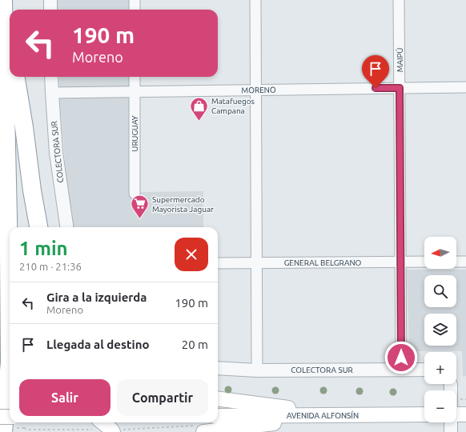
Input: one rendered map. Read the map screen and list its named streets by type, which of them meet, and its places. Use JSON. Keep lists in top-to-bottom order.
{
  "streets": {
    "main road": ["AVENIDA ALFONSÍN"],
    "street": [
      "MAIPÚ",
      "MORENO",
      "URUGUAY",
      "COLECTORA SUR",
      "GENERAL BELGRANO"
    ]
  },
  "crossings": [
    ["MAIPÚ", "MORENO"],
    ["MAIPÚ", "COLECTORA SUR"],
    ["MAIPÚ", "GENERAL BELGRANO"],
    ["MORENO", "URUGUAY"],
    ["MORENO", "COLECTORA SUR"]
  ],
  "places": {
    "shop": ["Matafuegos Campana"],
    "supermarket": ["Supermercado Mayorista Jaguar"]
  },
  "north": "left",
  "page": {
    "turn": ["190 m", "Moreno"],
    "heading": ["1 min", "210 m · 21:36"],
    "map_buttons": ["+", "−"],
    "list": [
      {
        "name": "Gira a la izquierda",
        "note": "Moreno",
        "value": "190 m"
      },
      {
        "name": "Llegada al destino",
        "value": "20 m"
      }
    ],
    "buttons": ["Salir", "Compartir"]
  }
}
